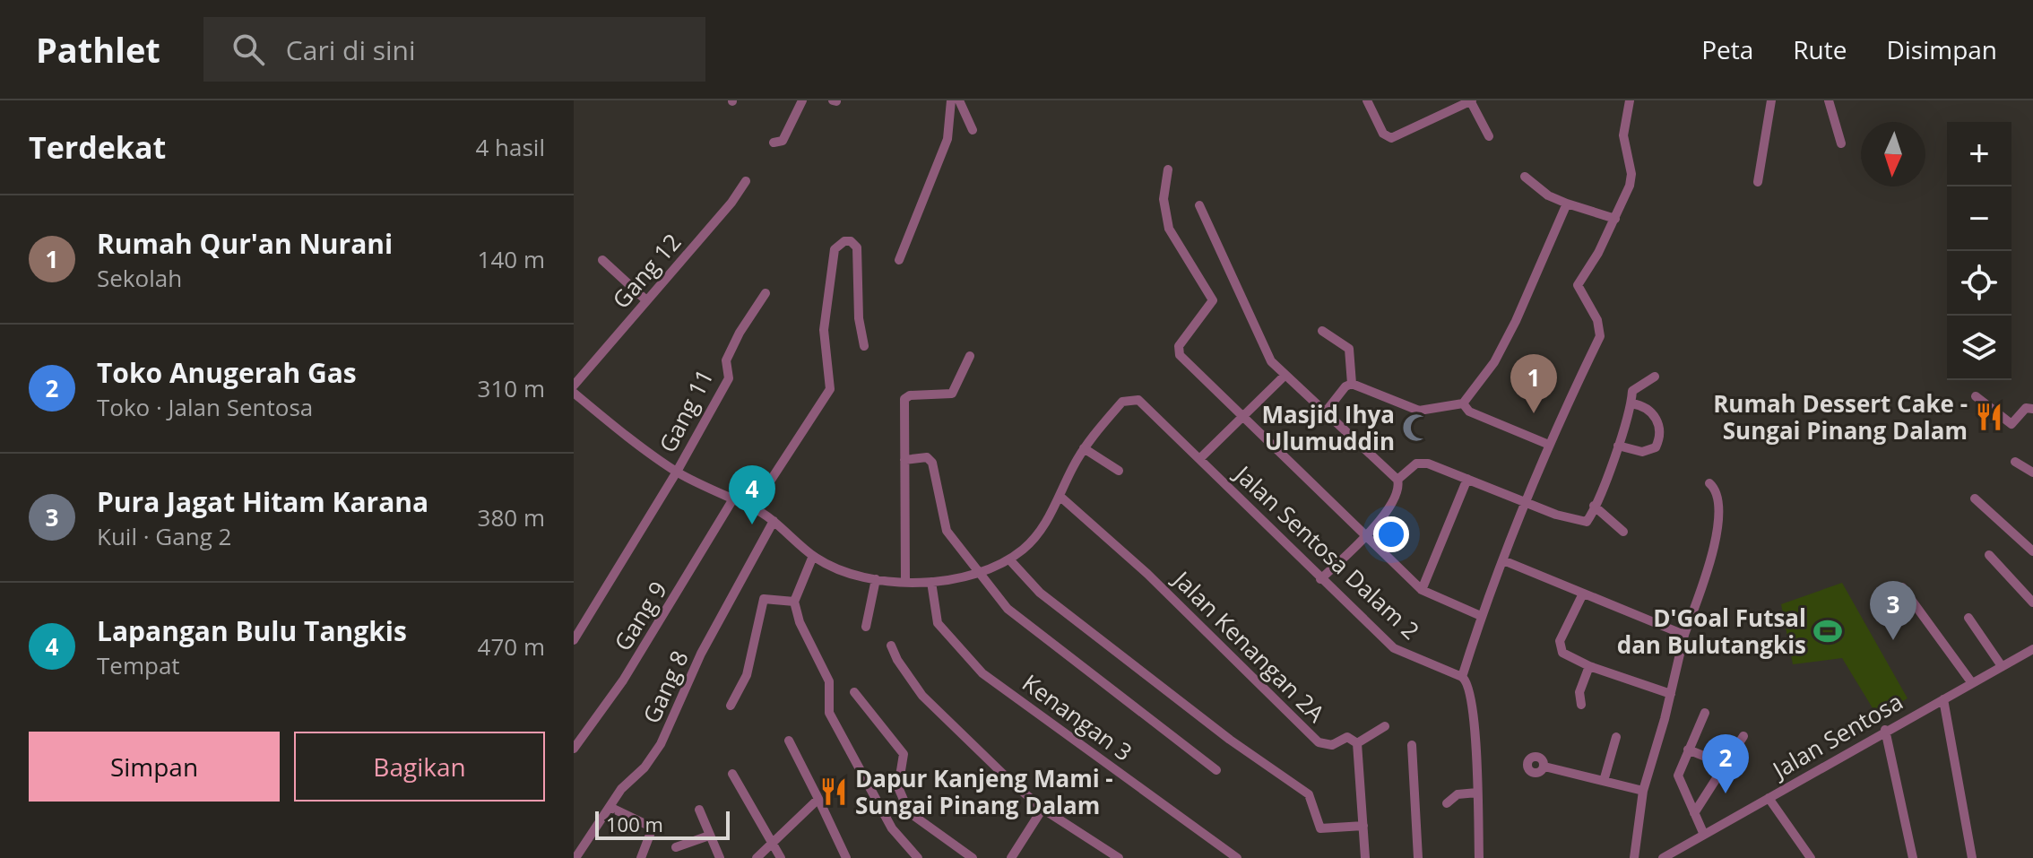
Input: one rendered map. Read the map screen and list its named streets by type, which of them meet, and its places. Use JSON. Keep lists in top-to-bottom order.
{
  "streets": {
    "street": [
      "Gang 12",
      "Gang 11",
      "Jalan Sentosa Dalam 2",
      "Gang 9",
      "Jalan Kenangan 2A",
      "Gang 8",
      "Kenangan 3",
      "Jalan Sentosa"
    ]
  },
  "places": {
    "restaurant": ["Rumah Dessert Cake - Sungai Pinang Dalam", "Dapur Kanjeng Mami - Sungai Pinang Dalam"],
    "mosque": ["Masjid Ihya Ulumuddin"],
    "sports": ["D'Goal Futsal dan Bulutangkis"]
  },
  "scale_bar": "100 m",
  "north": "bottom",
  "page": {
    "header": "Pathlet",
    "search": "Cari di sini",
    "nav": ["Peta", "Rute", "Disimpan"],
    "heading": ["Terdekat", "4 hasil"],
    "map_buttons": ["+", "−"],
    "list": [
      {
        "mark": "1",
        "name": "Rumah Qur'an Nurani",
        "note": "Sekolah",
        "value": "140 m"
      },
      {
        "mark": "2",
        "name": "Toko Anugerah Gas",
        "note": "Toko · Jalan Sentosa",
        "value": "310 m"
      },
      {
        "mark": "3",
        "name": "Pura Jagat Hitam Karana",
        "note": "Kuil · Gang 2",
        "value": "380 m"
      },
      {
        "mark": "4",
        "name": "Lapangan Bulu Tangkis",
        "note": "Tempat",
        "value": "470 m"
      }
    ],
    "pins": [
      "1",
      "4",
      "3",
      "2"
    ],
    "buttons": ["Simpan", "Bagikan"],
    "scale": "100 m"
  }
}
